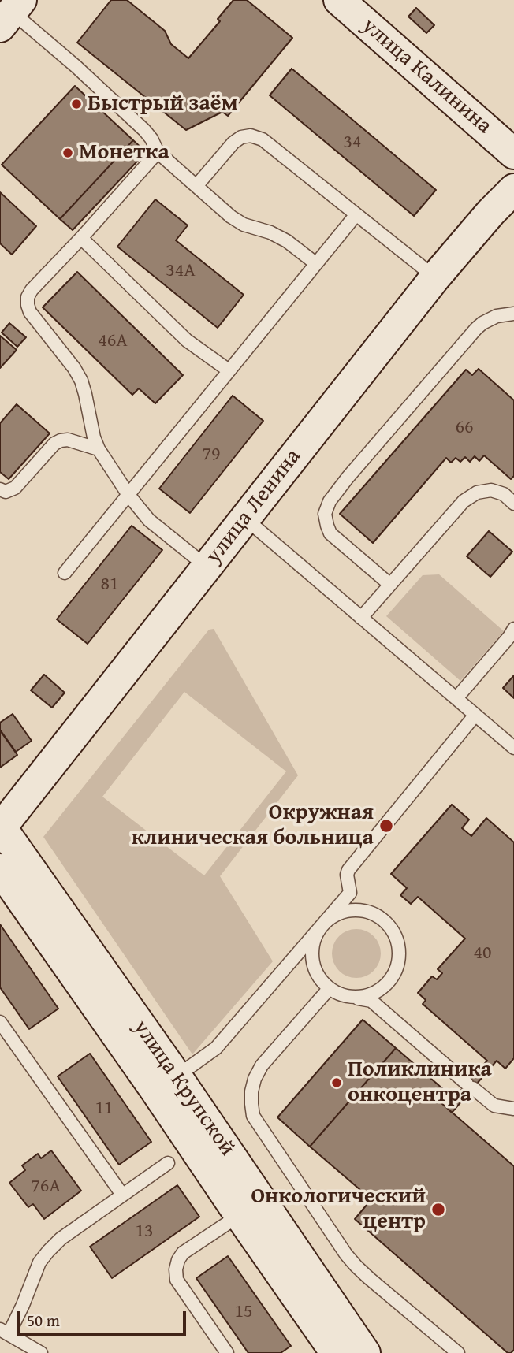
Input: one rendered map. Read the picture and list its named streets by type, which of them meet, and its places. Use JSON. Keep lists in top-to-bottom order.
{
  "streets": {
    "main road": ["улица Калинина", "улица Ленина", "улица Крупской"]
  },
  "crossings": [
    ["улица Ленина", "улица Крупской"]
  ],
  "places": [
    "Быстрый заём",
    "Монетка",
    "Окружная клиническая больница",
    "Поликлиника онкоцентра",
    "Онкологический центр"
  ],
  "house_numbers": [
    "34",
    "34А",
    "46А",
    "66",
    "79",
    "81",
    "40",
    "11",
    "76А",
    "13",
    "15"
  ],
  "scale_bar": "50 m"
}
